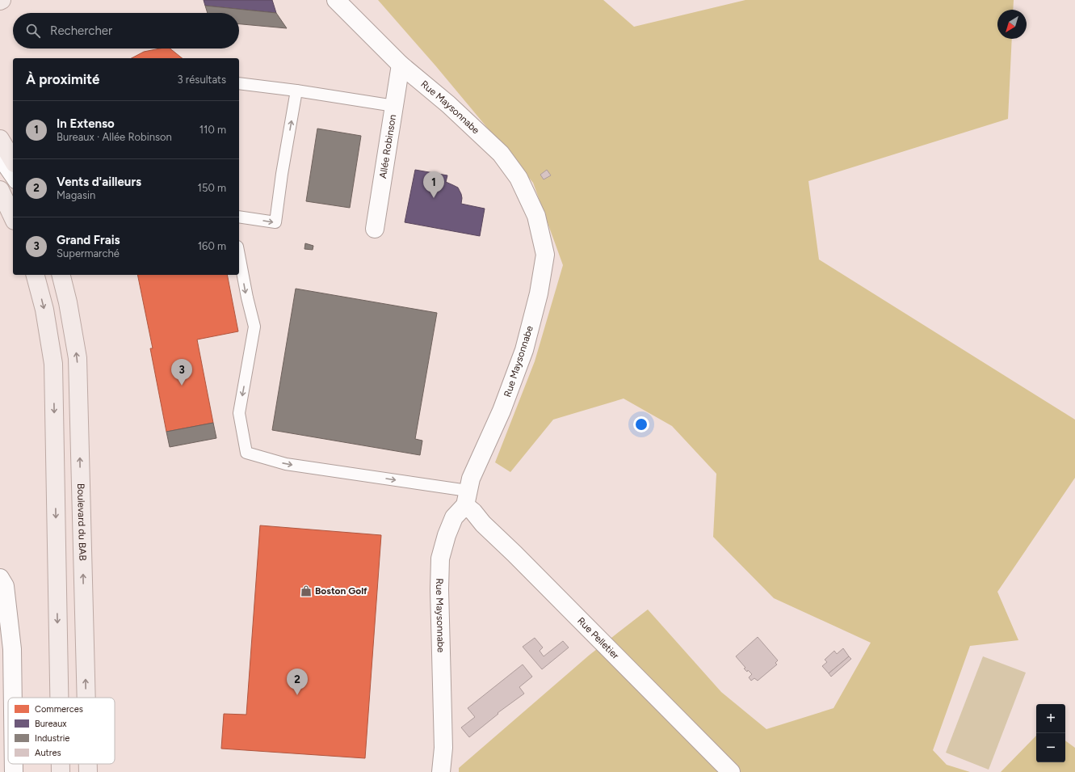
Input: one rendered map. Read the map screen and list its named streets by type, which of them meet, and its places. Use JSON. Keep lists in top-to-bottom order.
{
  "streets": {
    "main road": ["Boulevard du BAB"],
    "street": ["Rue Maysonnabe", "Allée Robinson", "Rue Pelletier"]
  },
  "crossings": [
    ["Rue Maysonnabe", "Allée Robinson"],
    ["Rue Maysonnabe", "Rue Pelletier"]
  ],
  "places": {
    "shop": ["Boston Golf"]
  },
  "legend": [
    "Commerces",
    "Bureaux",
    "Industrie",
    "Autres"
  ],
  "north": "bottom left",
  "page": {
    "search": "Rechercher",
    "heading": ["À proximité", "3 résultats"],
    "list": [
      {
        "mark": "1",
        "name": "In Extenso",
        "note": "Bureaux · Allée Robinson",
        "value": "110 m"
      },
      {
        "mark": "2",
        "name": "Vents d'ailleurs",
        "note": "Magasin",
        "value": "150 m"
      },
      {
        "mark": "3",
        "name": "Grand Frais",
        "note": "Supermarché",
        "value": "160 m"
      }
    ],
    "pins": ["1", "3", "2"],
    "map_buttons": ["+", "−"]
  }
}
